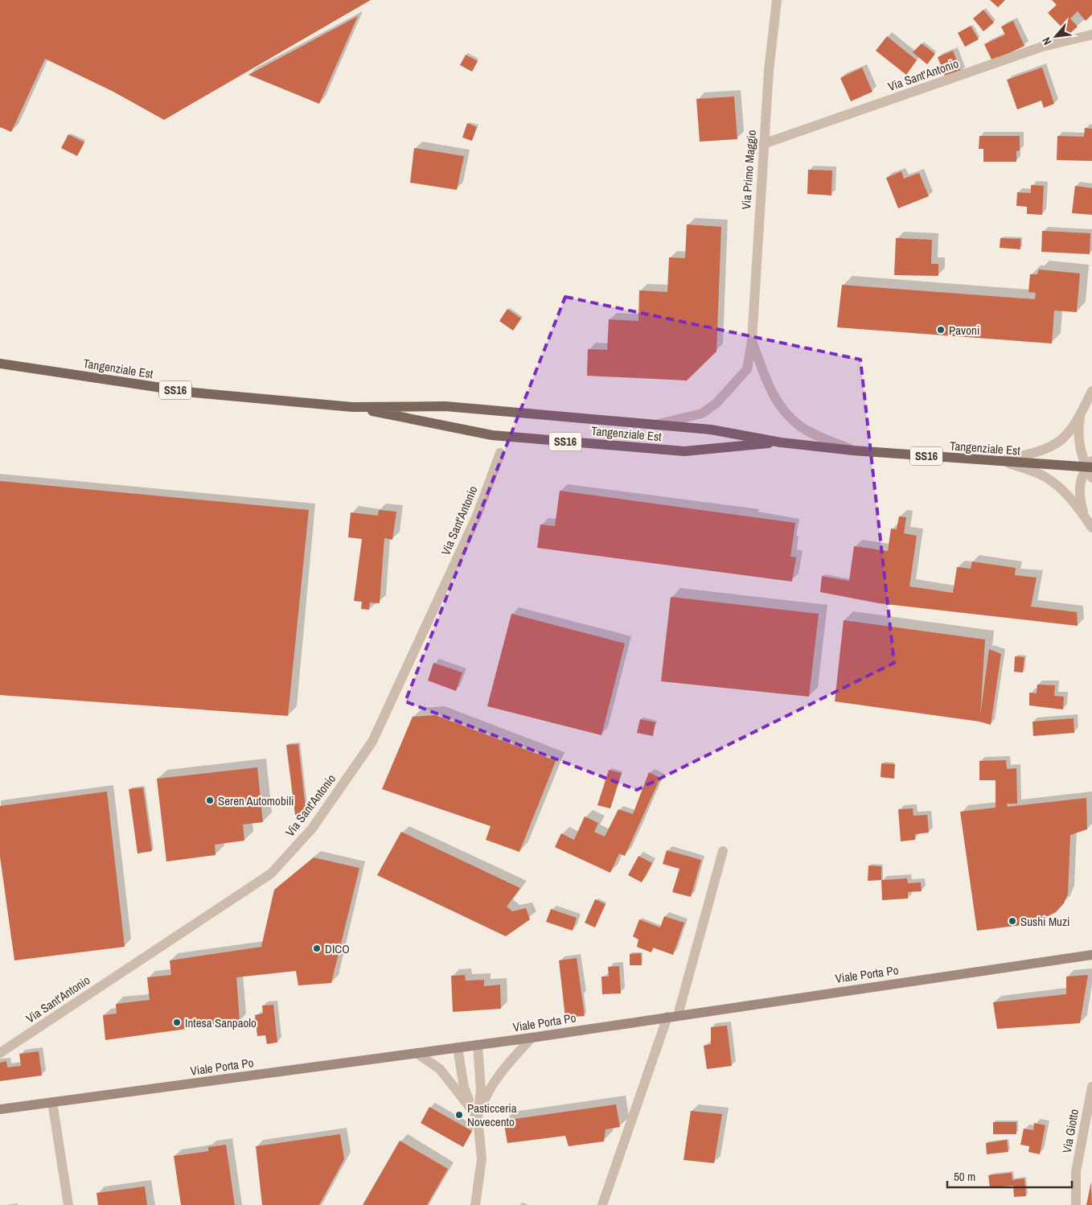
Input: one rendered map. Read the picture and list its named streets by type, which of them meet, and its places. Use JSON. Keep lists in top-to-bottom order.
{
  "streets": {
    "main road": ["Tangenziale Est", "SS16", "Viale Porta Po"],
    "street": ["Via Sant'Antonio", "Via Primo Maggio", "Via Giotto"]
  },
  "crossings": [
    ["Via Sant'Antonio", "Via Primo Maggio"],
    ["Via Primo Maggio", "Tangenziale Est"]
  ],
  "places": [
    "Pavoni",
    "Seren Automobili",
    "Sushi Muzi",
    "DICO",
    "Intesa Sanpaolo",
    "Pasticceria Novecento"
  ],
  "scale_bar": "50 m",
  "north": "bottom left"
}
